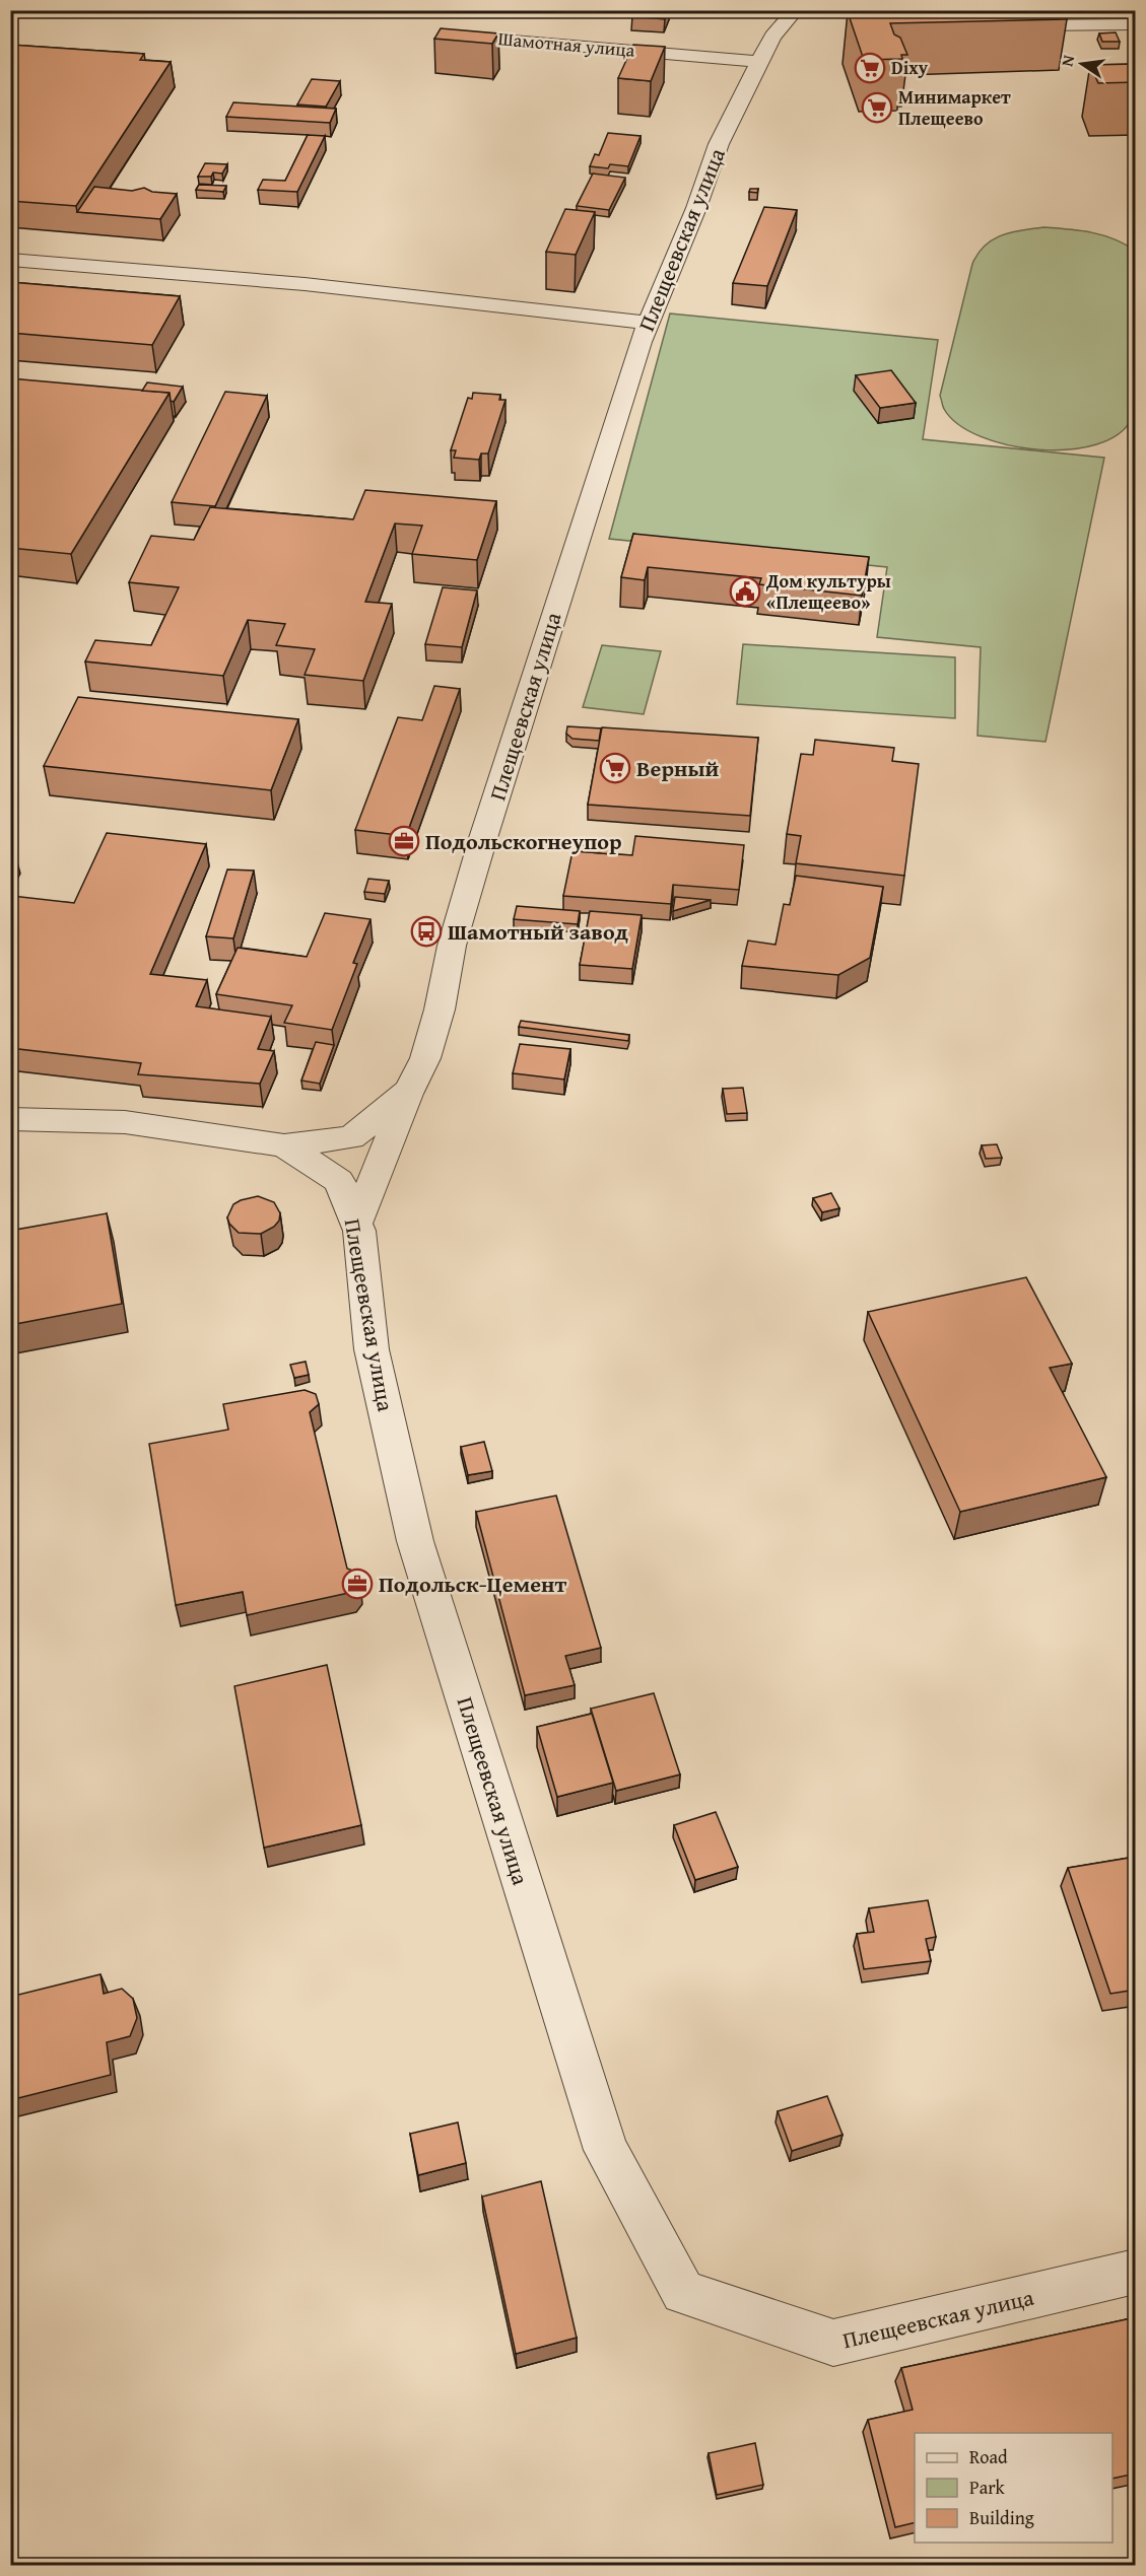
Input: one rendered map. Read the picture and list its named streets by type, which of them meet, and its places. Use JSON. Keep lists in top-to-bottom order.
{
  "streets": {
    "street": ["Шамотная улица", "Плещеевская улица"]
  },
  "crossings": [
    ["Шамотная улица", "Плещеевская улица"]
  ],
  "places": {
    "supermarket": ["Dixy", "Минимаркет Плещеево", "Верный"],
    "public building": ["Дом культуры «Плещеево»"],
    "office": ["Подольскогнеупор", "Подольск-Цемент"],
    "bus stop": ["Шамотный завод"]
  },
  "legend": ["Road", "Park", "Building"],
  "north": "left"
}
